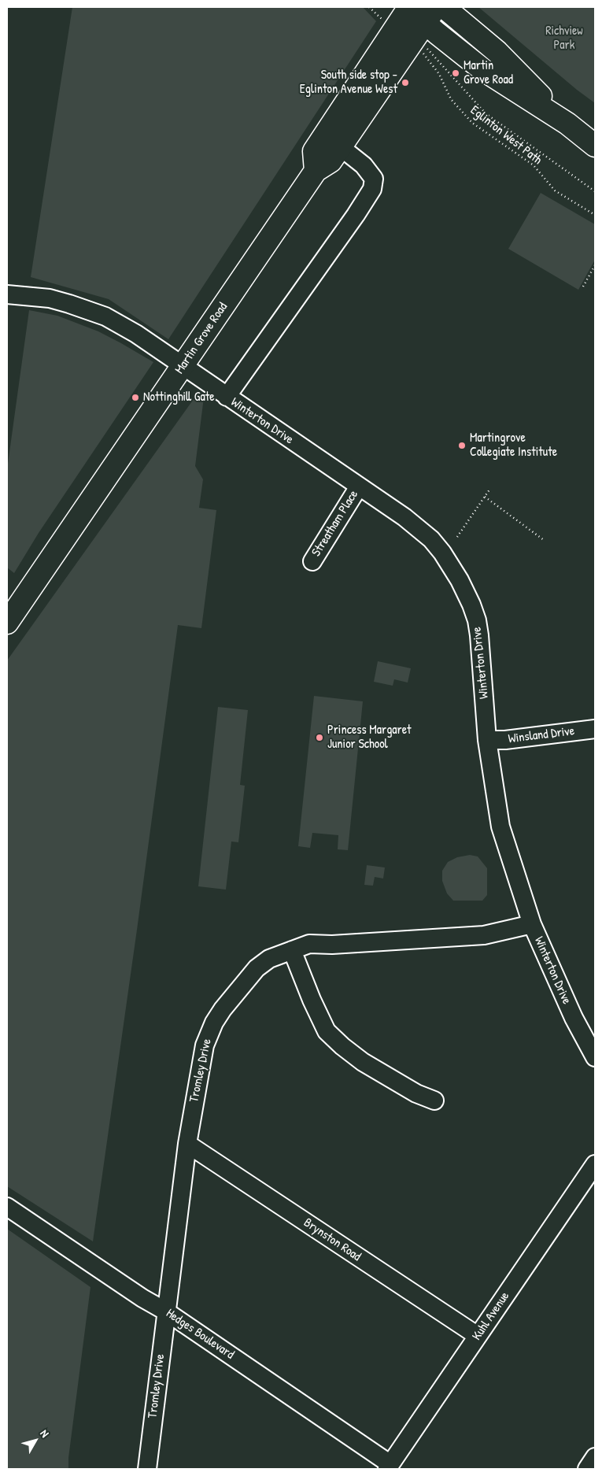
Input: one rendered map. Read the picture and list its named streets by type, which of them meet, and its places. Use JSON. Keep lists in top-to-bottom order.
{
  "streets": {
    "main road": ["Martin Grove Road"],
    "street": [
      "Winterton Drive",
      "Streatham Place",
      "Winsland Drive",
      "Tromley Drive",
      "Brynston Road",
      "Kuhl Avenue",
      "Hedges Boulevard"
    ],
    "path": ["Eglinton West Path"]
  },
  "crossings": [
    ["Martin Grove Road", "Winterton Drive"],
    ["Winterton Drive", "Streatham Place"],
    ["Winterton Drive", "Winsland Drive"],
    ["Winterton Drive", "Tromley Drive"],
    ["Tromley Drive", "Brynston Road"],
    ["Tromley Drive", "Hedges Boulevard"],
    ["Brynston Road", "Kuhl Avenue"],
    ["Kuhl Avenue", "Hedges Boulevard"]
  ],
  "parks": ["Richview Park"],
  "places": [
    "Martin Grove Road",
    "South side stop - Eglinton Avenue West",
    "Nottinghill Gate",
    "Martingrove Collegiate Institute",
    "Princess Margaret Junior School"
  ],
  "north": "top right"
}
